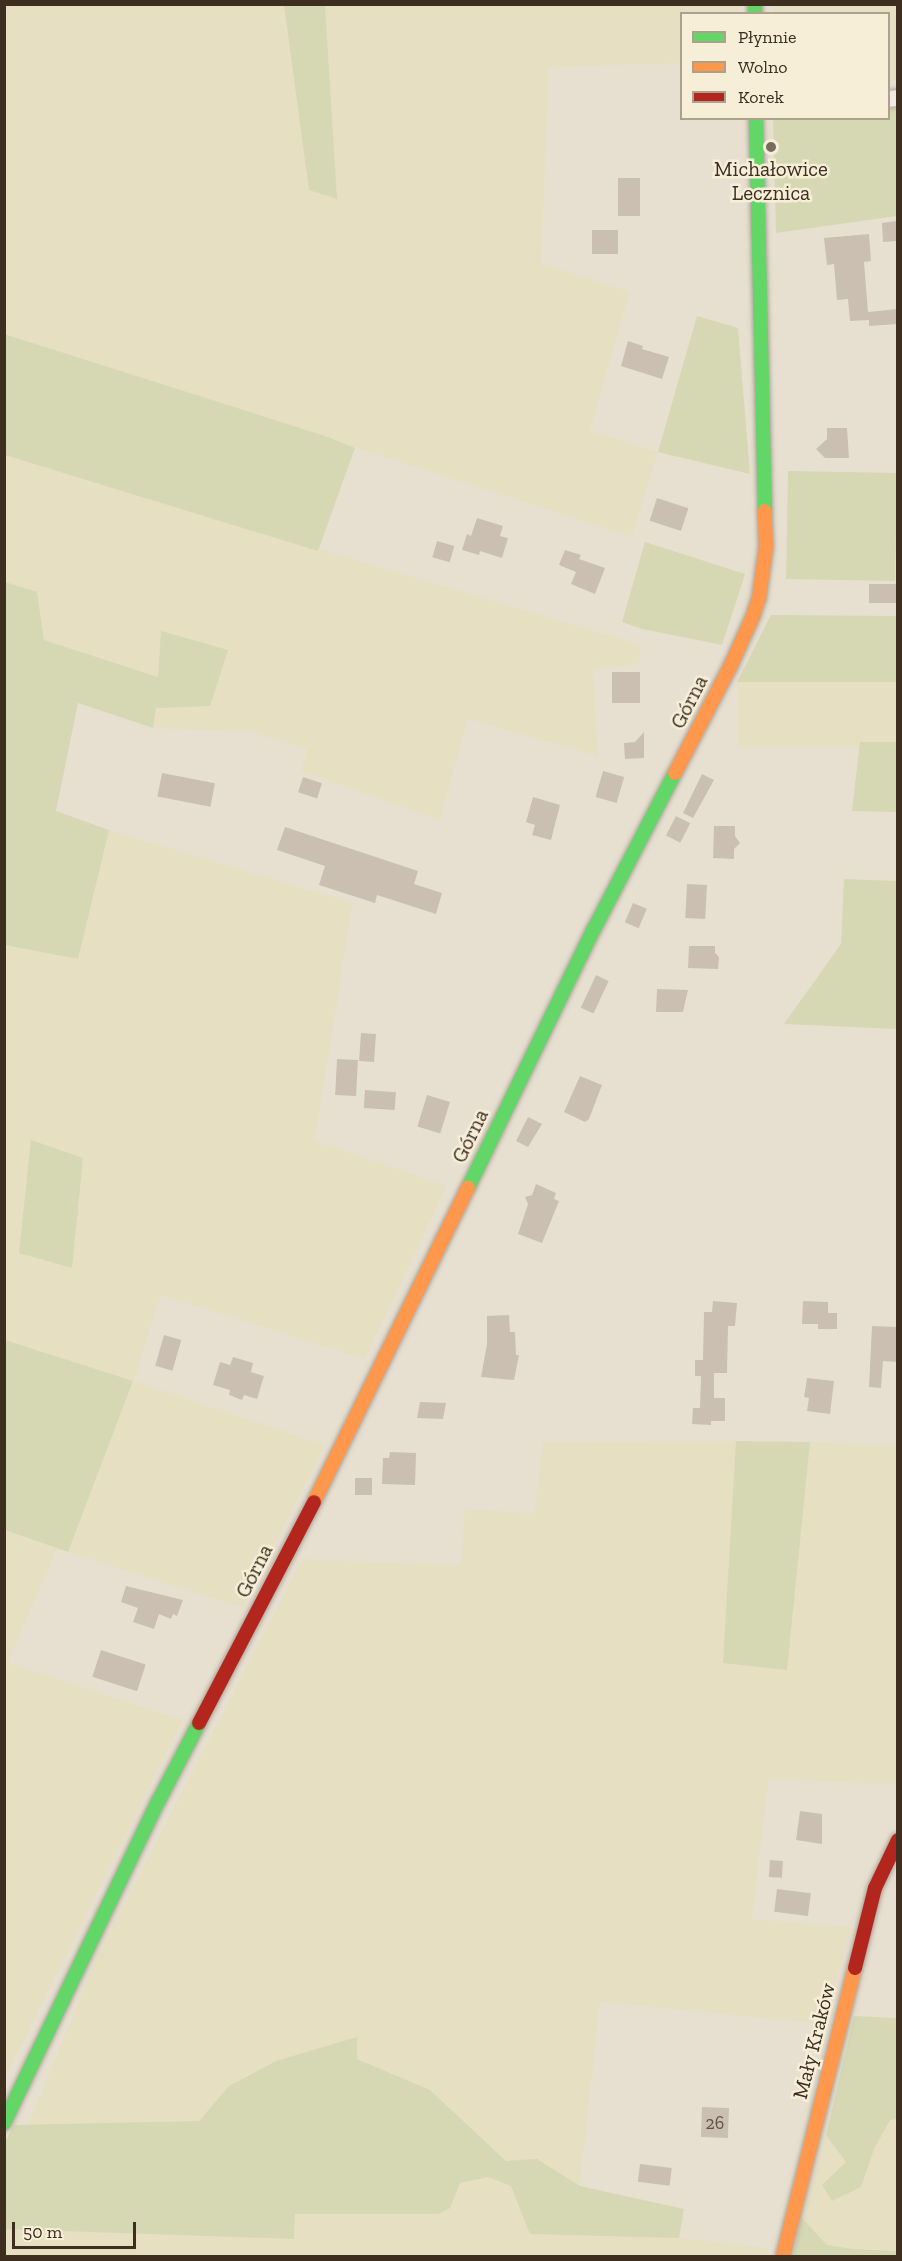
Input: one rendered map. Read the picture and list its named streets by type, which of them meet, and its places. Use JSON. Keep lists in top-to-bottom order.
{
  "streets": {
    "street": ["Górna", "Mały Kraków"]
  },
  "places": ["Michałowice Lecznica"],
  "house_numbers": ["26"],
  "legend": ["Płynnie", "Wolno", "Korek"],
  "scale_bar": "50 m"
}
